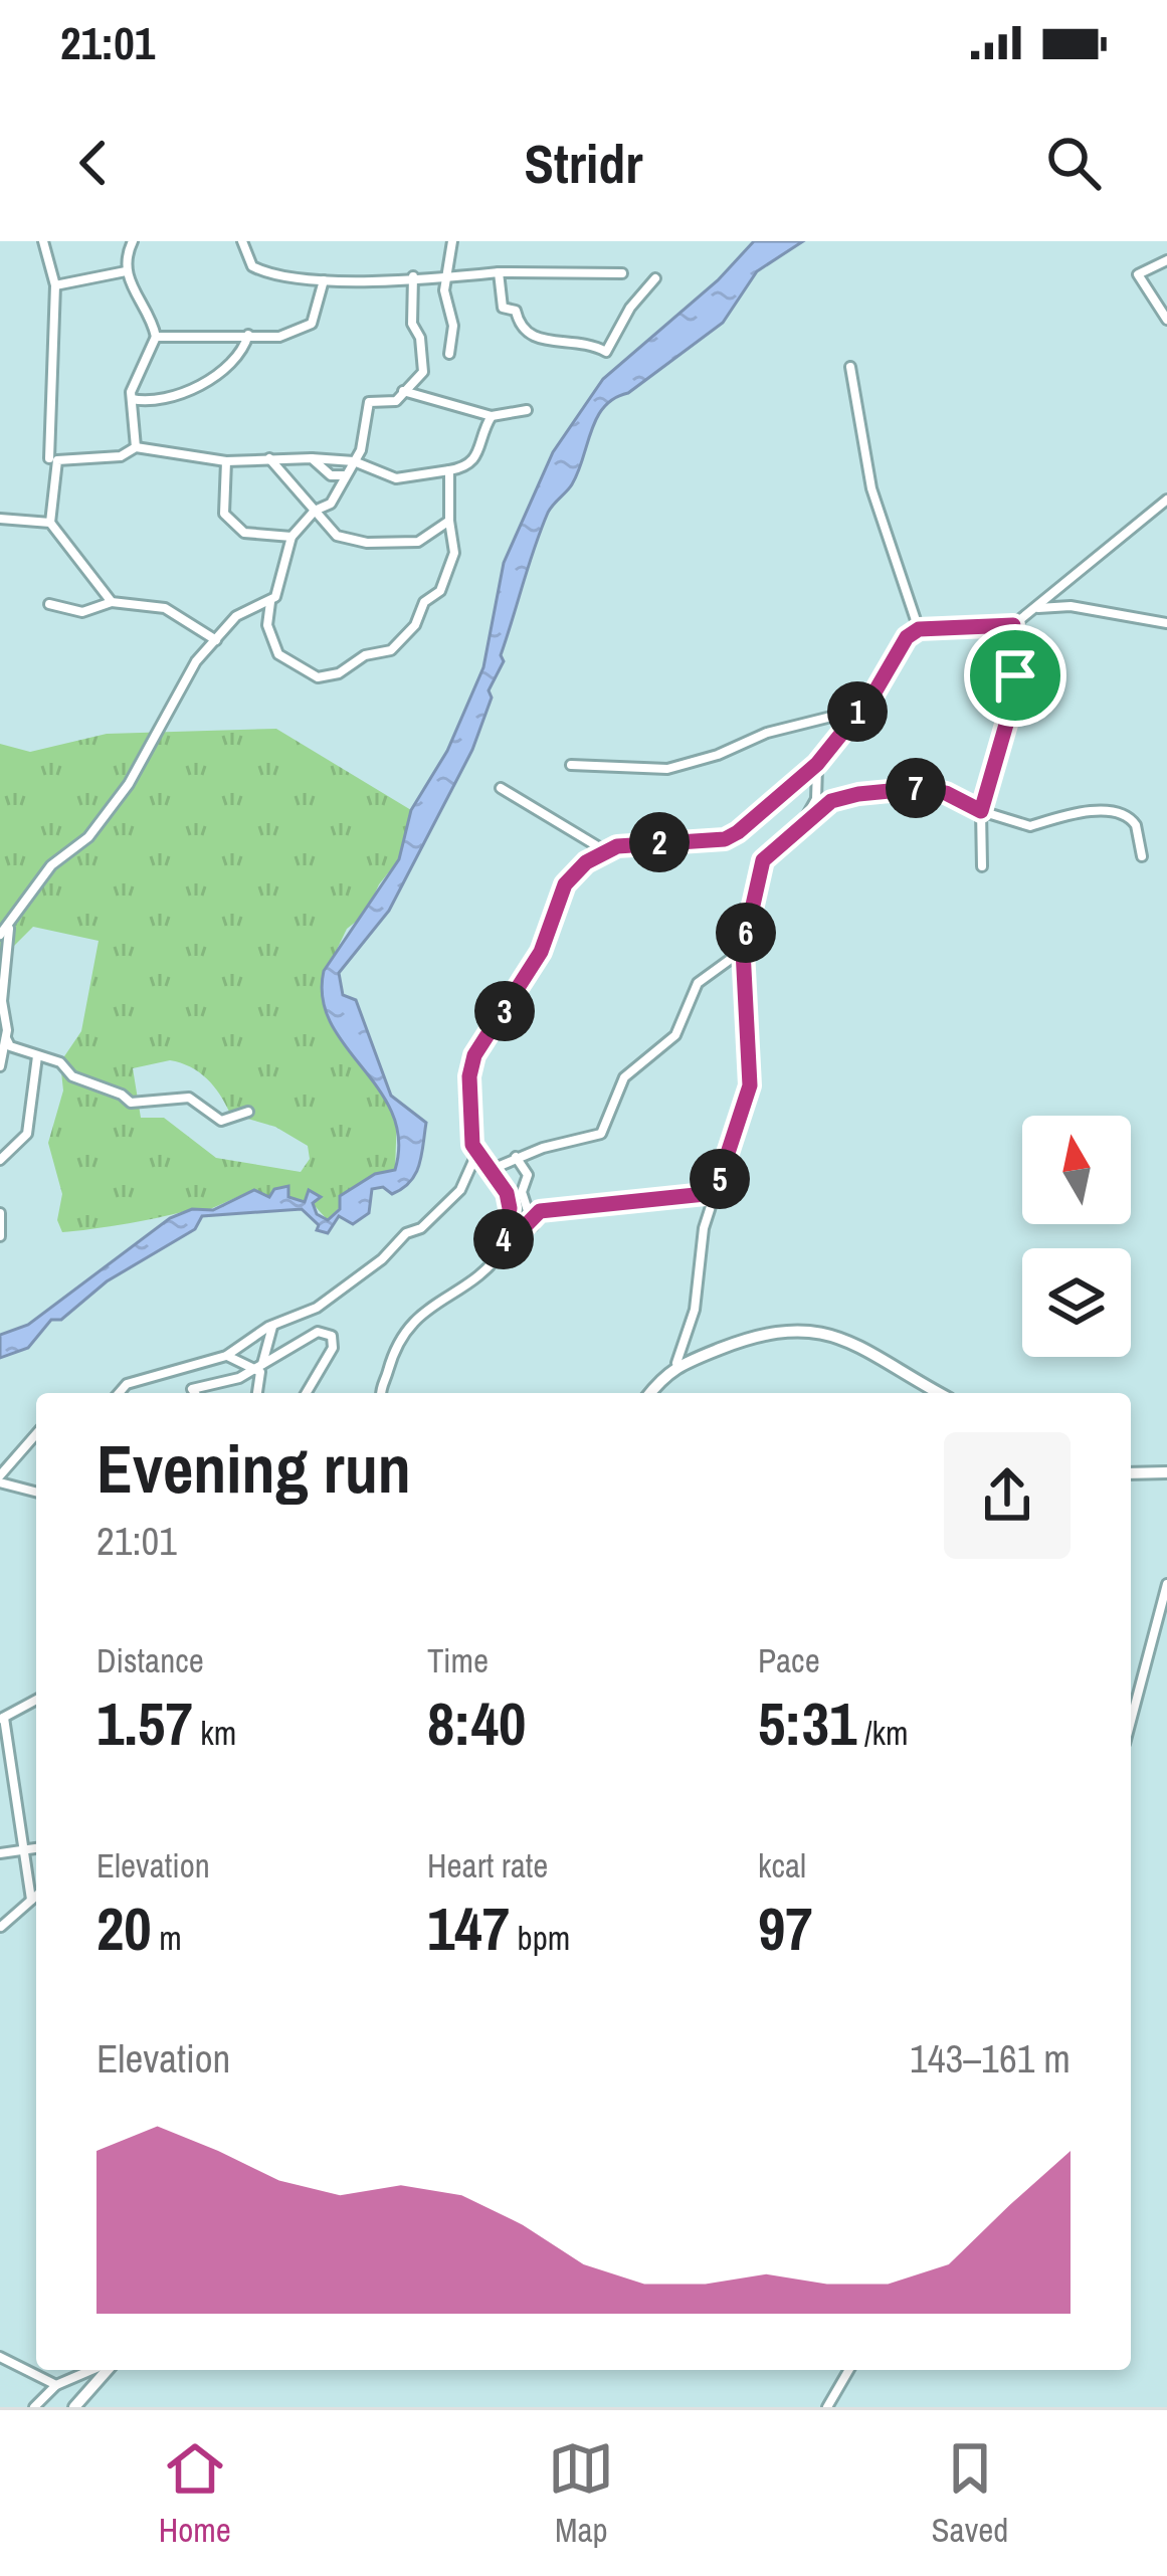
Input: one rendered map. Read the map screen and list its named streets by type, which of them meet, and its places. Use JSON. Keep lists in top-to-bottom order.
{
  "north": "top",
  "page": {
    "status": "21:01",
    "header": "Stridr",
    "pins": [
      "1",
      "7",
      "2",
      "6",
      "3",
      "5",
      "4"
    ],
    "heading": ["Evening run", "21:01"],
    "stats": [
      ["Distance", "1.57 km"],
      ["Time", "8:40"],
      ["Pace", "5:31 /km"],
      ["Elevation", "20 m"],
      ["Heart rate", "147 bpm"],
      ["kcal", "97"]
    ],
    "chart": ["Elevation", "143–161 m"],
    "tabs": ["Home", "Map", "Saved"]
  }
}
